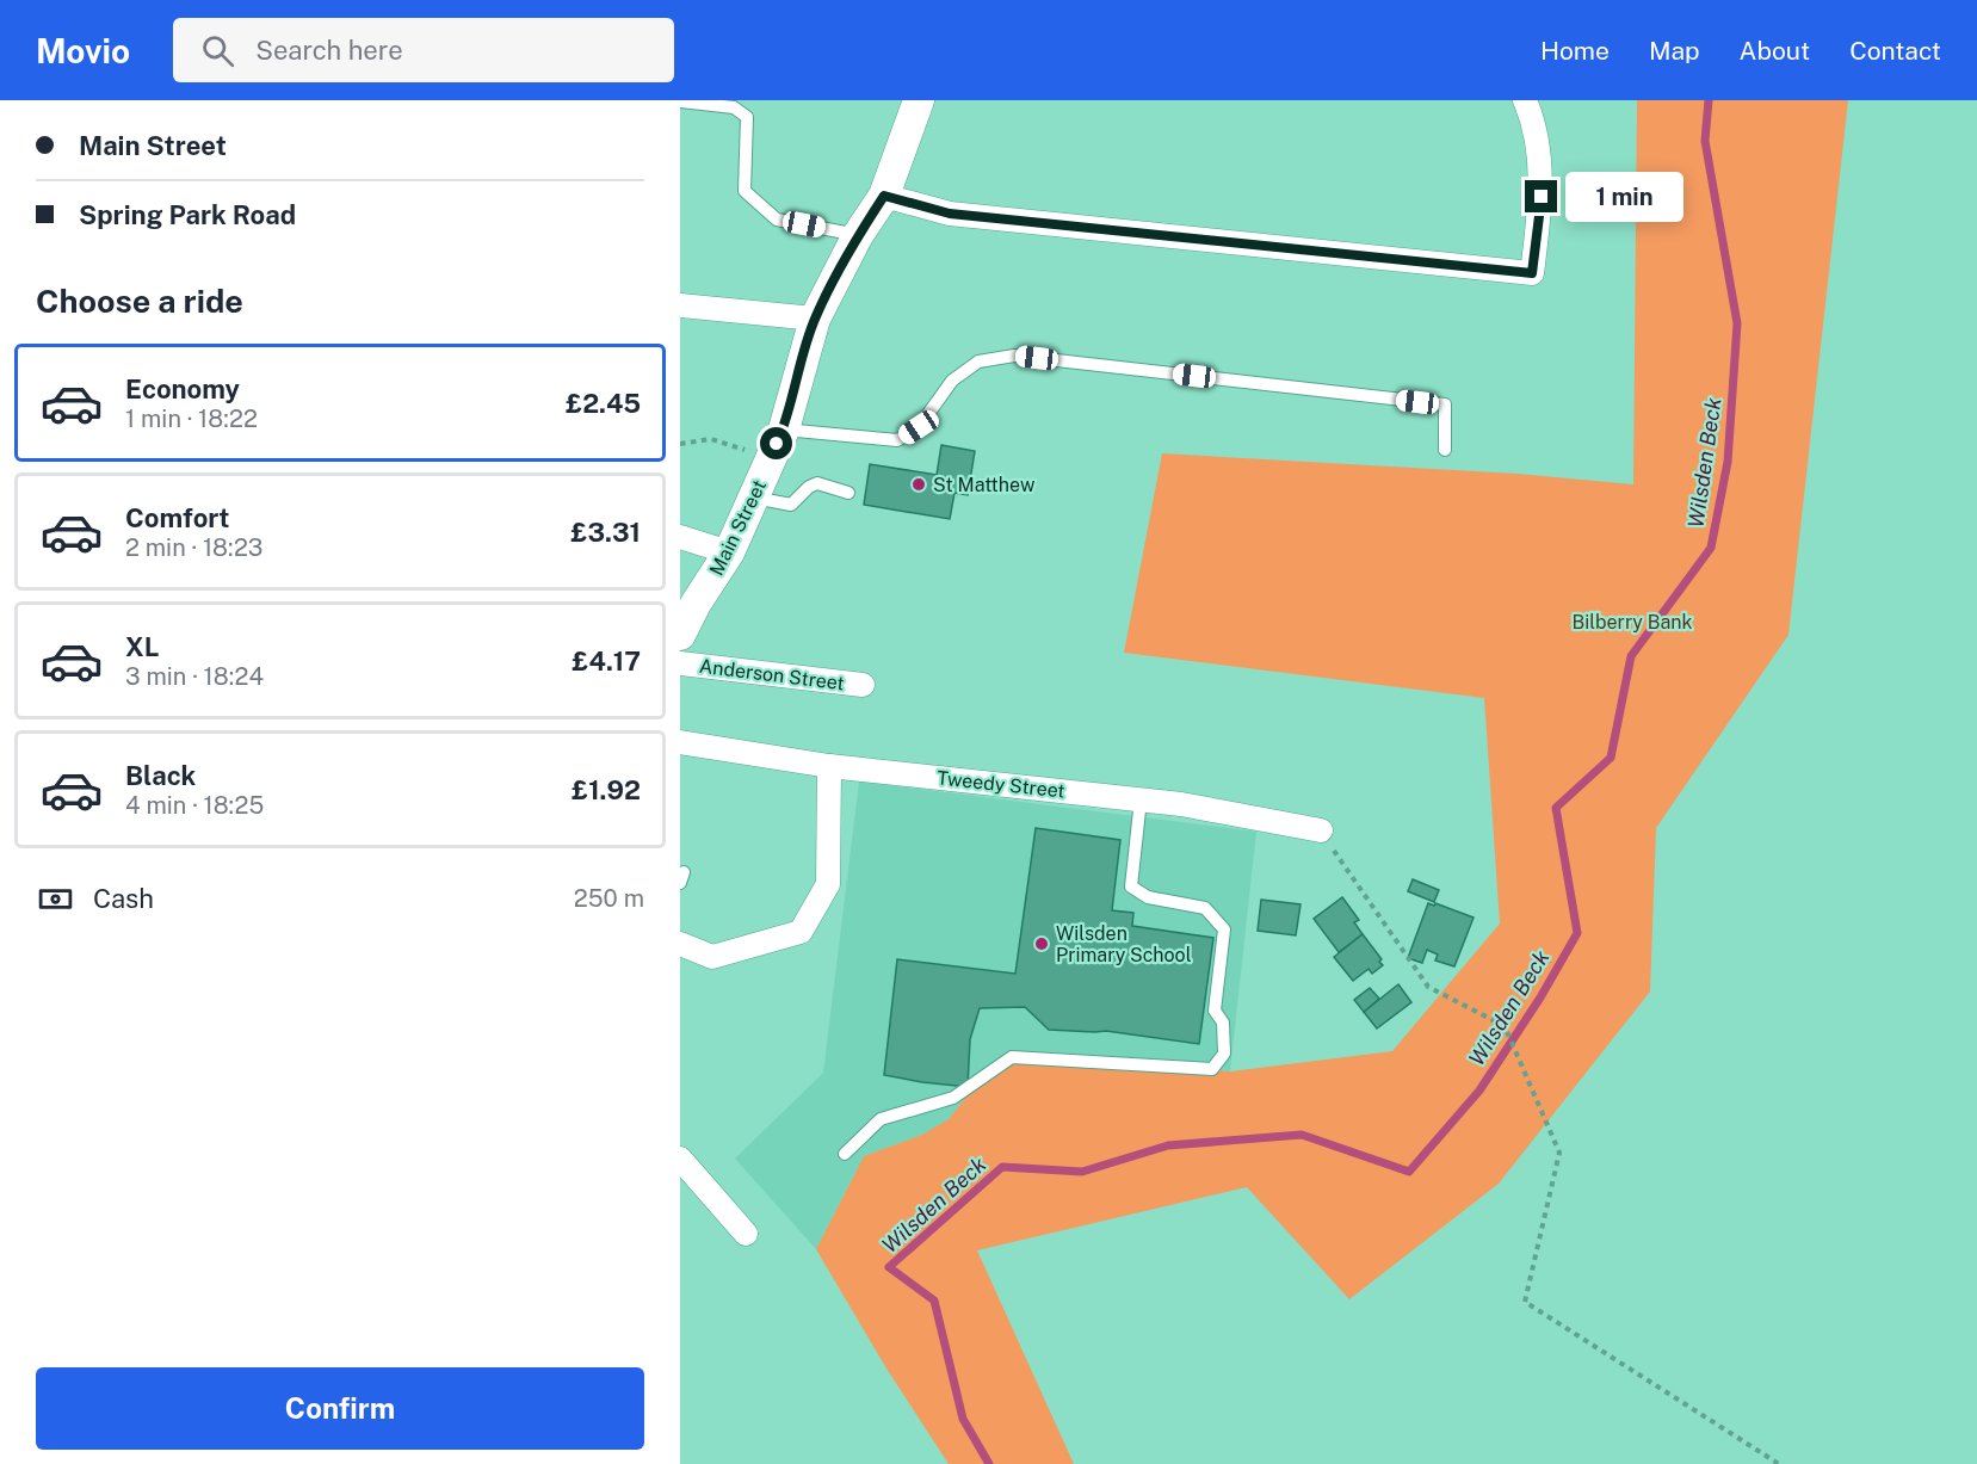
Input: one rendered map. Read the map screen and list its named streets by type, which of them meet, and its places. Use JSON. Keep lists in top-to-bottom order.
{
  "streets": {
    "street": ["Main Street", "Anderson Street", "Tweedy Street"]
  },
  "water": ["Wilsden Beck"],
  "parks": ["Bilberry Bank"],
  "places": ["St Matthew", "Wilsden Primary School"],
  "page": {
    "header": "Movio",
    "search": "Search here",
    "nav": [
      "Home",
      "Map",
      "About",
      "Contact"
    ],
    "banner": ["Main Street", "Spring Park Road"],
    "bubble": "1 min",
    "heading": "Choose a ride",
    "list": [
      {
        "name": "Economy",
        "note": "1 min · 18:22",
        "value": "£2.45"
      },
      {
        "name": "Comfort",
        "note": "2 min · 18:23",
        "value": "£3.31"
      },
      {
        "name": "XL",
        "note": "3 min · 18:24",
        "value": "£4.17"
      },
      {
        "name": "Black",
        "note": "4 min · 18:25",
        "value": "£1.92"
      }
    ],
    "pay": ["Cash", "250 m"],
    "buttons": "Confirm"
  }
}
